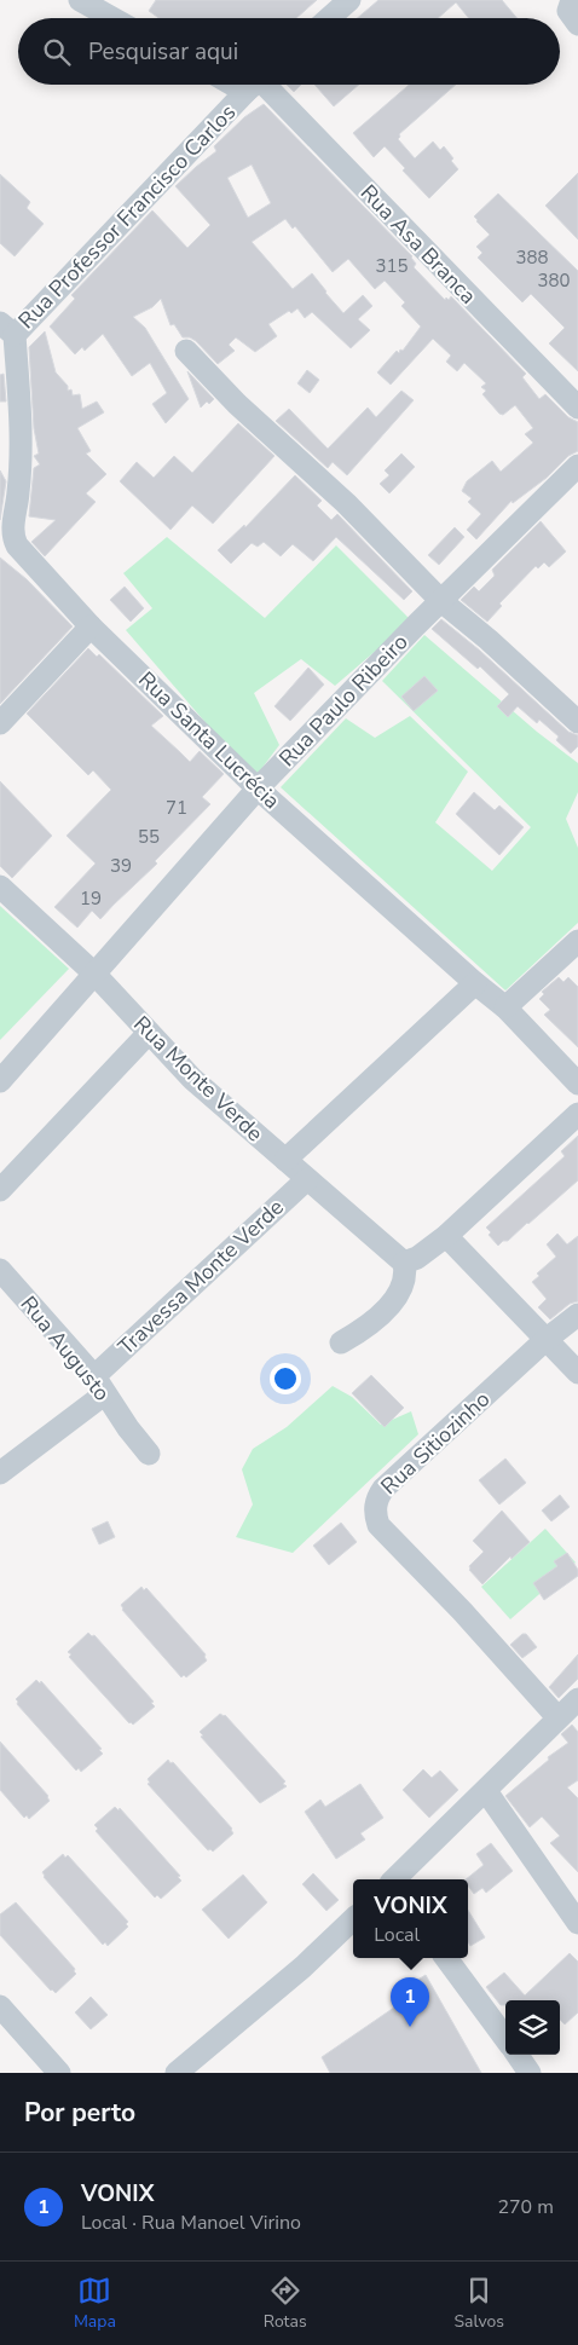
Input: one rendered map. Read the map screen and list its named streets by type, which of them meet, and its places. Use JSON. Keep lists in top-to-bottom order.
{
  "streets": {
    "street": [
      "Rua Professor Francisco Carlos",
      "Rua Asa Branca",
      "Rua Paulo Ribeiro",
      "Rua Santa Lucrécia",
      "Rua Monte Verde",
      "Travessa Monte Verde",
      "Rua Augusto",
      "Rua Sitiozinho"
    ]
  },
  "crossings": [
    ["Rua Professor Francisco Carlos", "Rua Santa Lucrécia"],
    ["Rua Paulo Ribeiro", "Rua Santa Lucrécia"],
    ["Rua Paulo Ribeiro", "Rua Monte Verde"],
    ["Rua Monte Verde", "Travessa Monte Verde"],
    ["Travessa Monte Verde", "Rua Augusto"]
  ],
  "house_numbers": [
    "388",
    "315",
    "380",
    "71",
    "55",
    "39",
    "19"
  ],
  "page": {
    "search": "Pesquisar aqui",
    "popup": ["VONIX", "Local"],
    "pins": "1",
    "heading": "Por perto",
    "list": [
      {
        "mark": "1",
        "name": "VONIX",
        "note": "Local · Rua Manoel Virino",
        "value": "270 m"
      }
    ],
    "nav": ["Mapa", "Rotas", "Salvos"]
  }
}
